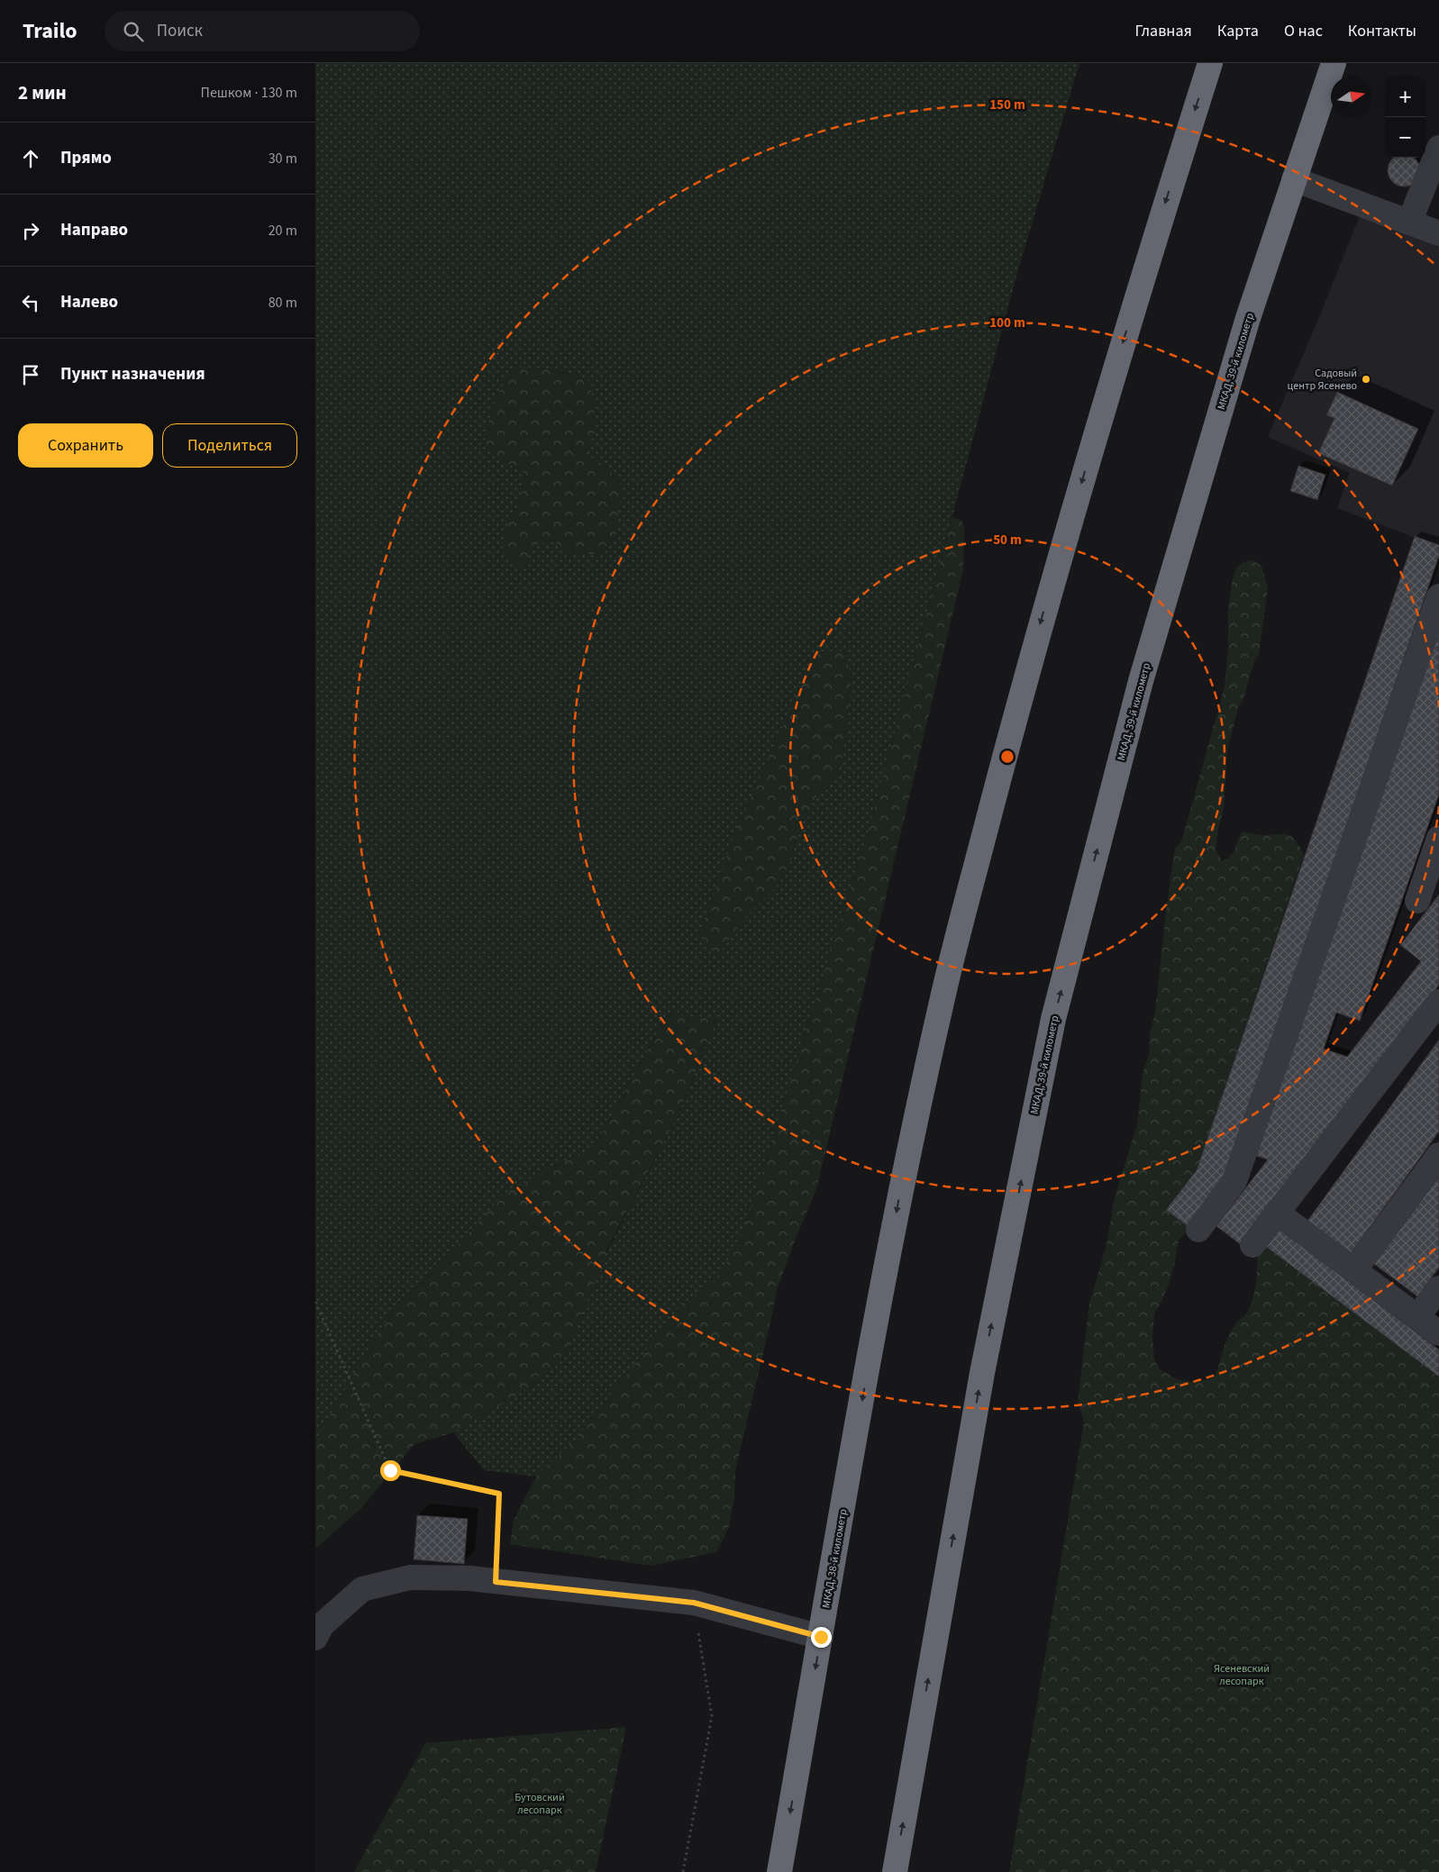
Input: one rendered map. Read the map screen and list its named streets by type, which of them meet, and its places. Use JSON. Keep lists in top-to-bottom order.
{
  "streets": {
    "highway": ["МКАД, 39-й километр", "МКАД, 38-й километр"]
  },
  "one_way": ["МКАД, 39-й километр", "МКАД, 38-й километр"],
  "parks": ["Ясеневский лесопарк", "Бутовский лесопарк"],
  "places": ["Садовый центр Ясенево"],
  "north": "right",
  "page": {
    "header": "Trailo",
    "search": "Поиск",
    "nav": [
      "Главная",
      "Карта",
      "О нас",
      "Контакты"
    ],
    "heading": ["2 мин", "Пешком · 130 m"],
    "map_buttons": ["+", "−"],
    "list": [
      ["Прямо", "30 m"],
      ["Направо", "20 m"],
      ["Налево", "80 m"],
      "Пункт назначения"
    ],
    "buttons": ["Сохранить", "Поделиться"]
  },
  "rings": ["150 m", "100 m", "50 m"]
}
